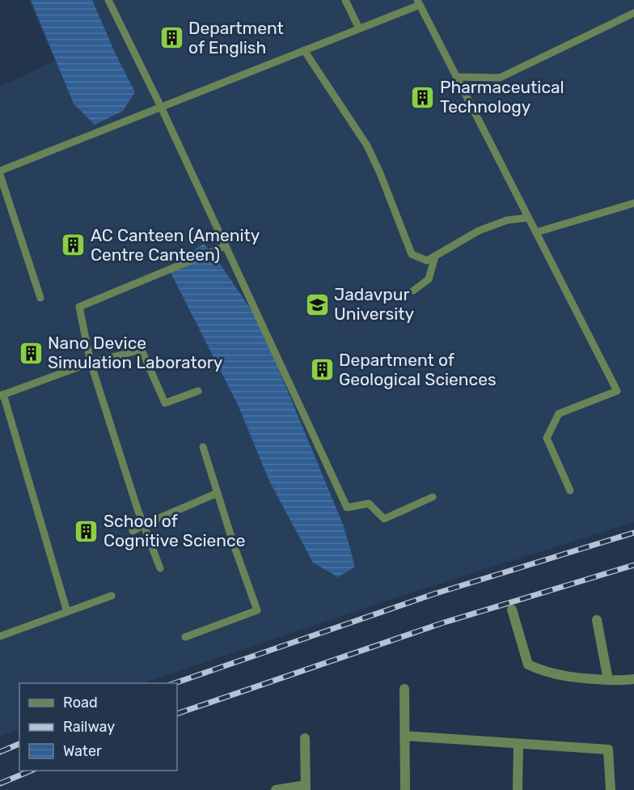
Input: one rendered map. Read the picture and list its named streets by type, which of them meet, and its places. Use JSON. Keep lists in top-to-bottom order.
{
  "places": {
    "building": [
      "Department of English",
      "Pharmaceutical Technology",
      "AC Canteen (Amenity Centre Canteen)",
      "Nano Device Simulation Laboratory",
      "Department of Geological Sciences",
      "School of Cognitive Science"
    ],
    "school or university": ["Jadavpur University"]
  },
  "legend": ["Road", "Railway", "Water"]
}
